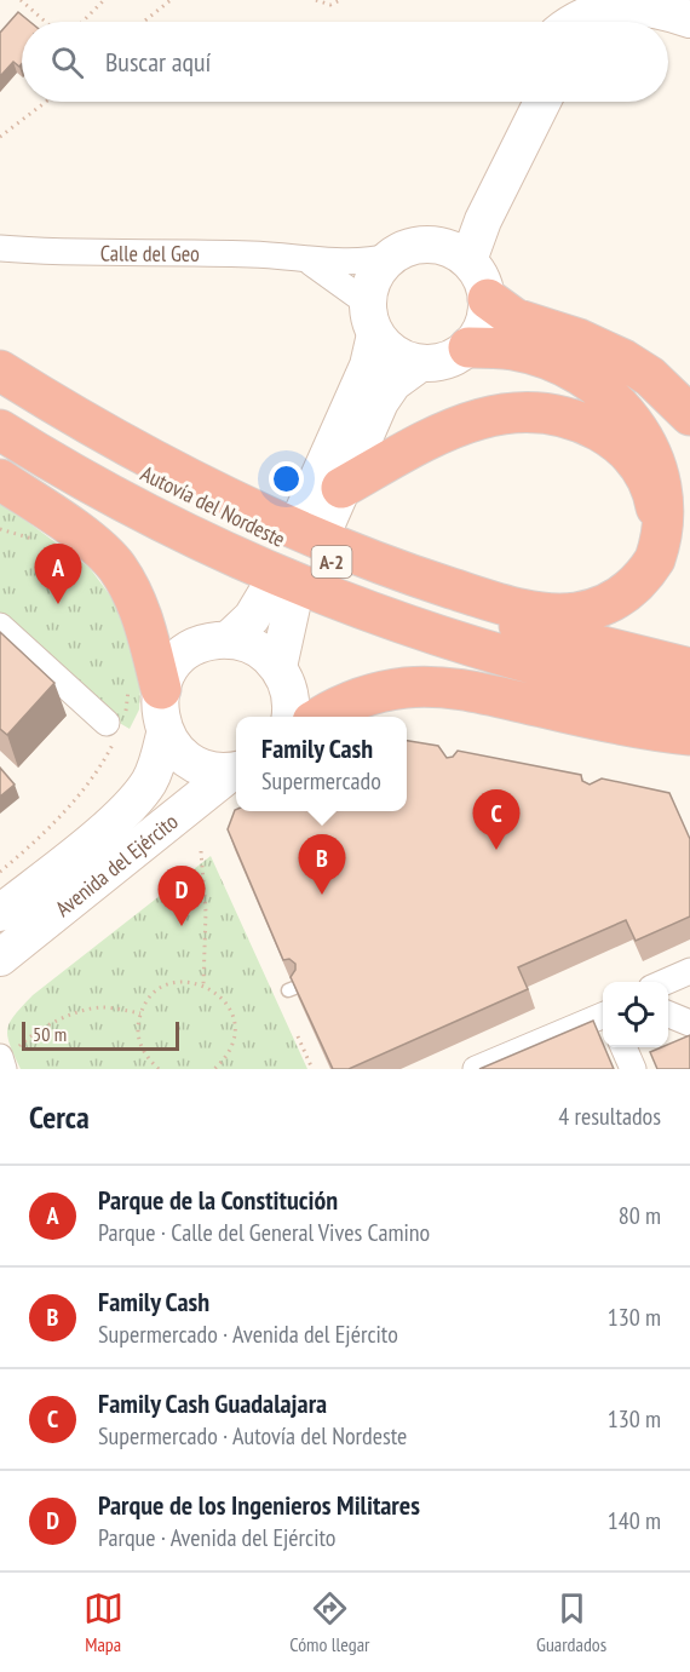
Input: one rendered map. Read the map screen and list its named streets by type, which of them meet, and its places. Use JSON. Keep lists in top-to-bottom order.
{
  "streets": {
    "highway": ["Autovía del Nordeste", "A-2"],
    "main road": ["Avenida del Ejército"],
    "street": ["Calle del Geo"]
  },
  "scale_bar": "50 m",
  "page": {
    "search": "Buscar aquí",
    "pins": [
      "A",
      "C",
      "B",
      "D"
    ],
    "popup": ["Family Cash", "Supermercado"],
    "scale": "50 m",
    "heading": ["Cerca", "4 resultados"],
    "list": [
      {
        "mark": "A",
        "name": "Parque de la Constitución",
        "note": "Parque · Calle del General Vives Camino",
        "value": "80 m"
      },
      {
        "mark": "B",
        "name": "Family Cash",
        "note": "Supermercado · Avenida del Ejército",
        "value": "130 m"
      },
      {
        "mark": "C",
        "name": "Family Cash Guadalajara",
        "note": "Supermercado · Autovía del Nordeste",
        "value": "130 m"
      },
      {
        "mark": "D",
        "name": "Parque de los Ingenieros Militares",
        "note": "Parque · Avenida del Ejército",
        "value": "140 m"
      }
    ],
    "nav": ["Mapa", "Cómo llegar", "Guardados"]
  }
}
